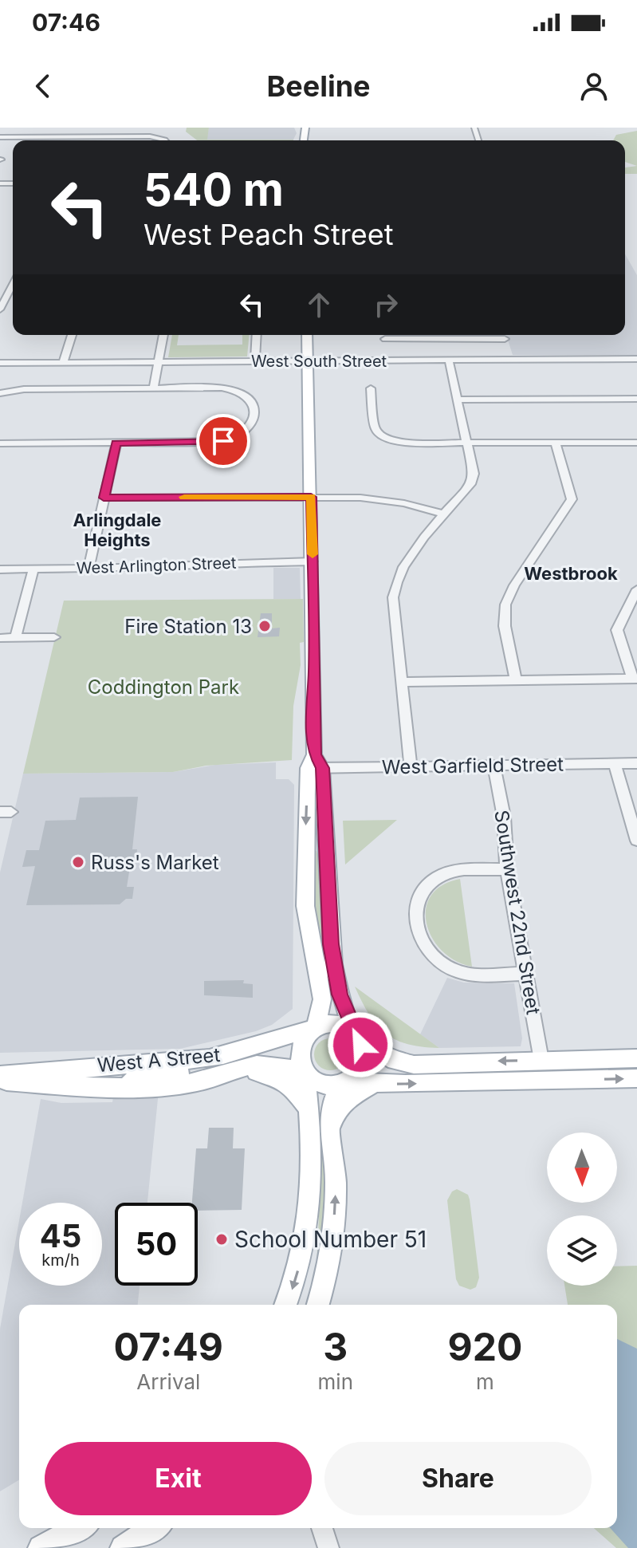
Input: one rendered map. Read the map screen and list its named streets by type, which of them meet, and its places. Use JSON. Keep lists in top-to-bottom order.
{
  "streets": {
    "main road": ["West A Street"],
    "street": [
      "West South Street",
      "West Arlington Street",
      "West Garfield Street",
      "Southwest 22nd Street"
    ]
  },
  "crossings": [
    ["West Garfield Street", "Southwest 22nd Street"]
  ],
  "districts": ["Arlingdale Heights", "Westbrook"],
  "parks": ["Coddington Park"],
  "places": ["Fire Station 13", "Russ's Market", "School Number 51"],
  "north": "bottom",
  "page": {
    "status": "07:46",
    "header": "Beeline",
    "turn": ["540 m", "West Peach Street"],
    "speed": "45 km/h",
    "limit": "50",
    "eta": [
      "07:49",
      "Arrival",
      "3",
      "min",
      "920",
      "m"
    ],
    "buttons": ["Exit", "Share"]
  }
}
